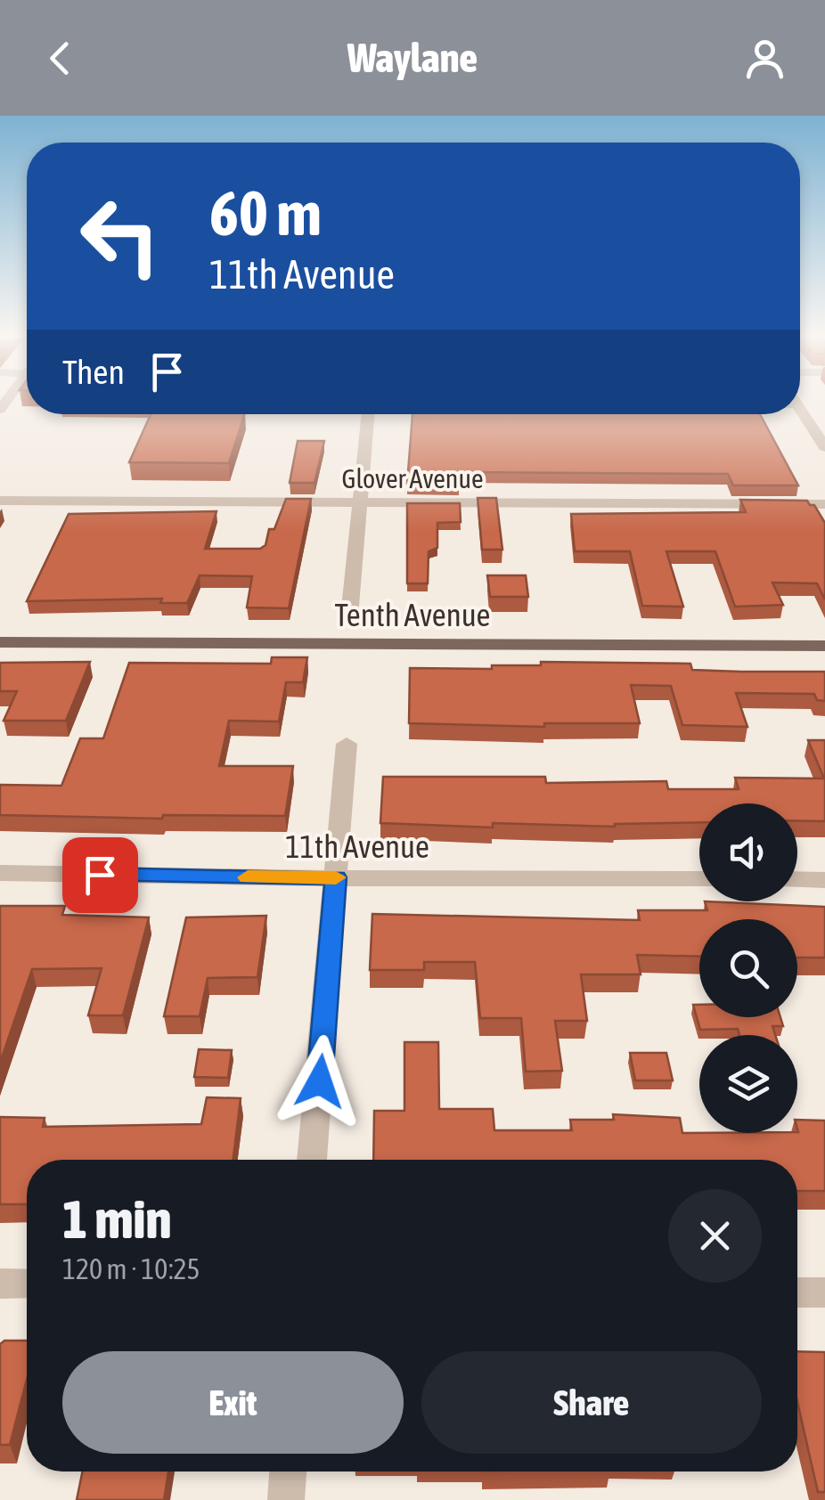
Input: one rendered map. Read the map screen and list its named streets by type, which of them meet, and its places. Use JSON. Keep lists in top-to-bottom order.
{
  "streets": {
    "main road": ["Tenth Avenue"],
    "street": ["Glover Avenue", "11th Avenue"]
  },
  "page": {
    "header": "Waylane",
    "turn": ["60 m", "11th Avenue"],
    "then": "Then",
    "heading": ["1 min", "120 m · 10:25"],
    "buttons": ["Exit", "Share"]
  }
}
